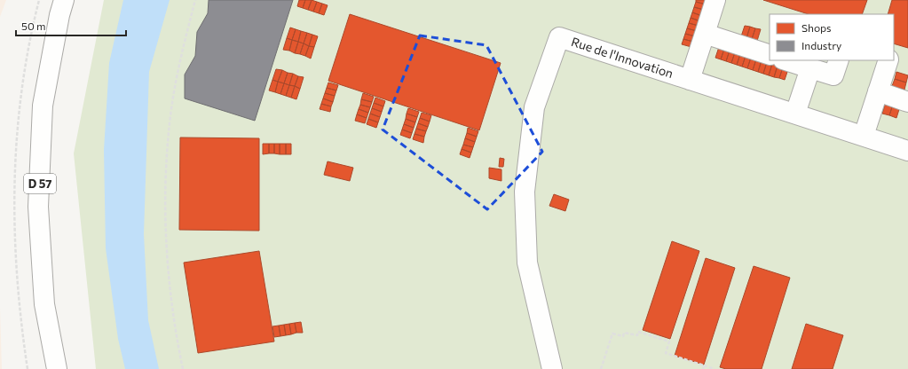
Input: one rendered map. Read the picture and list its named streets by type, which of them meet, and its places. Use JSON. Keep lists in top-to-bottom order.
{
  "streets": {
    "street": ["Rue de l'Innovation", "D 57"]
  },
  "legend": ["Shops", "Industry"],
  "scale_bar": "50 m"
}
